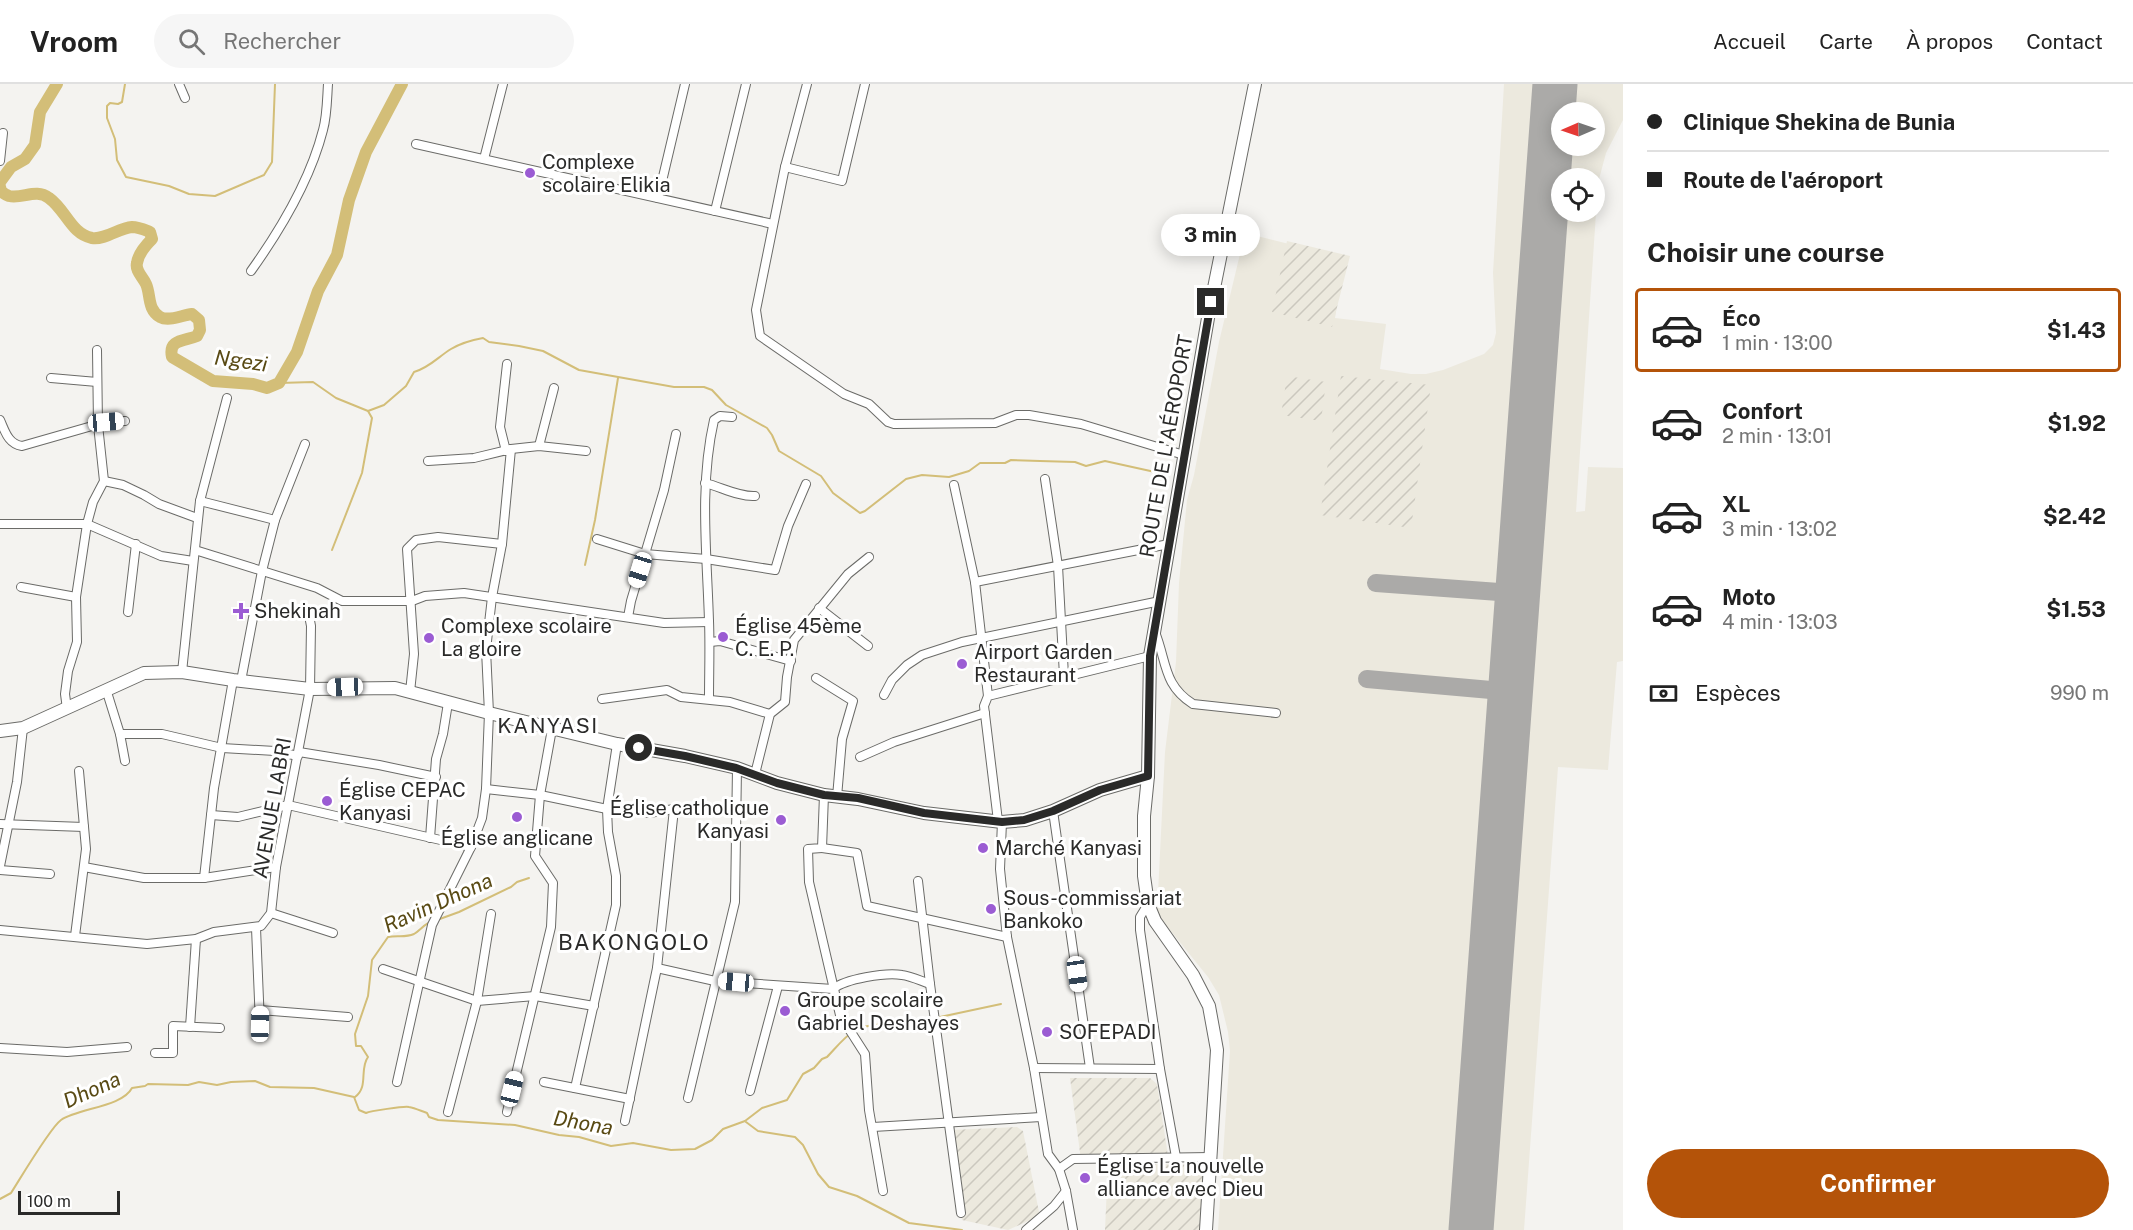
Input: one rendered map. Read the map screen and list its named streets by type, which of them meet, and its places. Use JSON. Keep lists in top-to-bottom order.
{
  "streets": {
    "street": ["ROUTE DE L'AÉROPORT", "AVENUE LABRI"]
  },
  "districts": ["KANYASI", "BAKONGOLO"],
  "water": ["Ngezi", "Ravin Dhona", "Dhona"],
  "places": {
    "other": [
      "Complexe scolaire Elikia",
      "Église 45ème C. E. P.",
      "Complexe scolaire La gloire",
      "Airport Garden Restaurant",
      "Église CEPAC Kanyasi",
      "Église anglicane",
      "Église catholique Kanyasi",
      "Marché Kanyasi",
      "Sous-commissariat Bankoko",
      "Groupe scolaire Gabriel Deshayes",
      "SOFEPADI",
      "Église La nouvelle alliance avec Dieu"
    ],
    "health": ["Shekinah"]
  },
  "scale_bar": "100 m",
  "north": "left",
  "page": {
    "header": "Vroom",
    "search": "Rechercher",
    "nav": [
      "Accueil",
      "Carte",
      "À propos",
      "Contact"
    ],
    "banner": ["Clinique Shekina de Bunia", "Route de l'aéroport"],
    "bubble": "3 min",
    "heading": "Choisir une course",
    "list": [
      {
        "name": "Éco",
        "note": "1 min · 13:00",
        "value": "$1.43"
      },
      {
        "name": "Confort",
        "note": "2 min · 13:01",
        "value": "$1.92"
      },
      {
        "name": "XL",
        "note": "3 min · 13:02",
        "value": "$2.42"
      },
      {
        "name": "Moto",
        "note": "4 min · 13:03",
        "value": "$1.53"
      }
    ],
    "pay": ["Espèces", "990 m"],
    "buttons": "Confirmer",
    "scale": "100 m"
  }
}
